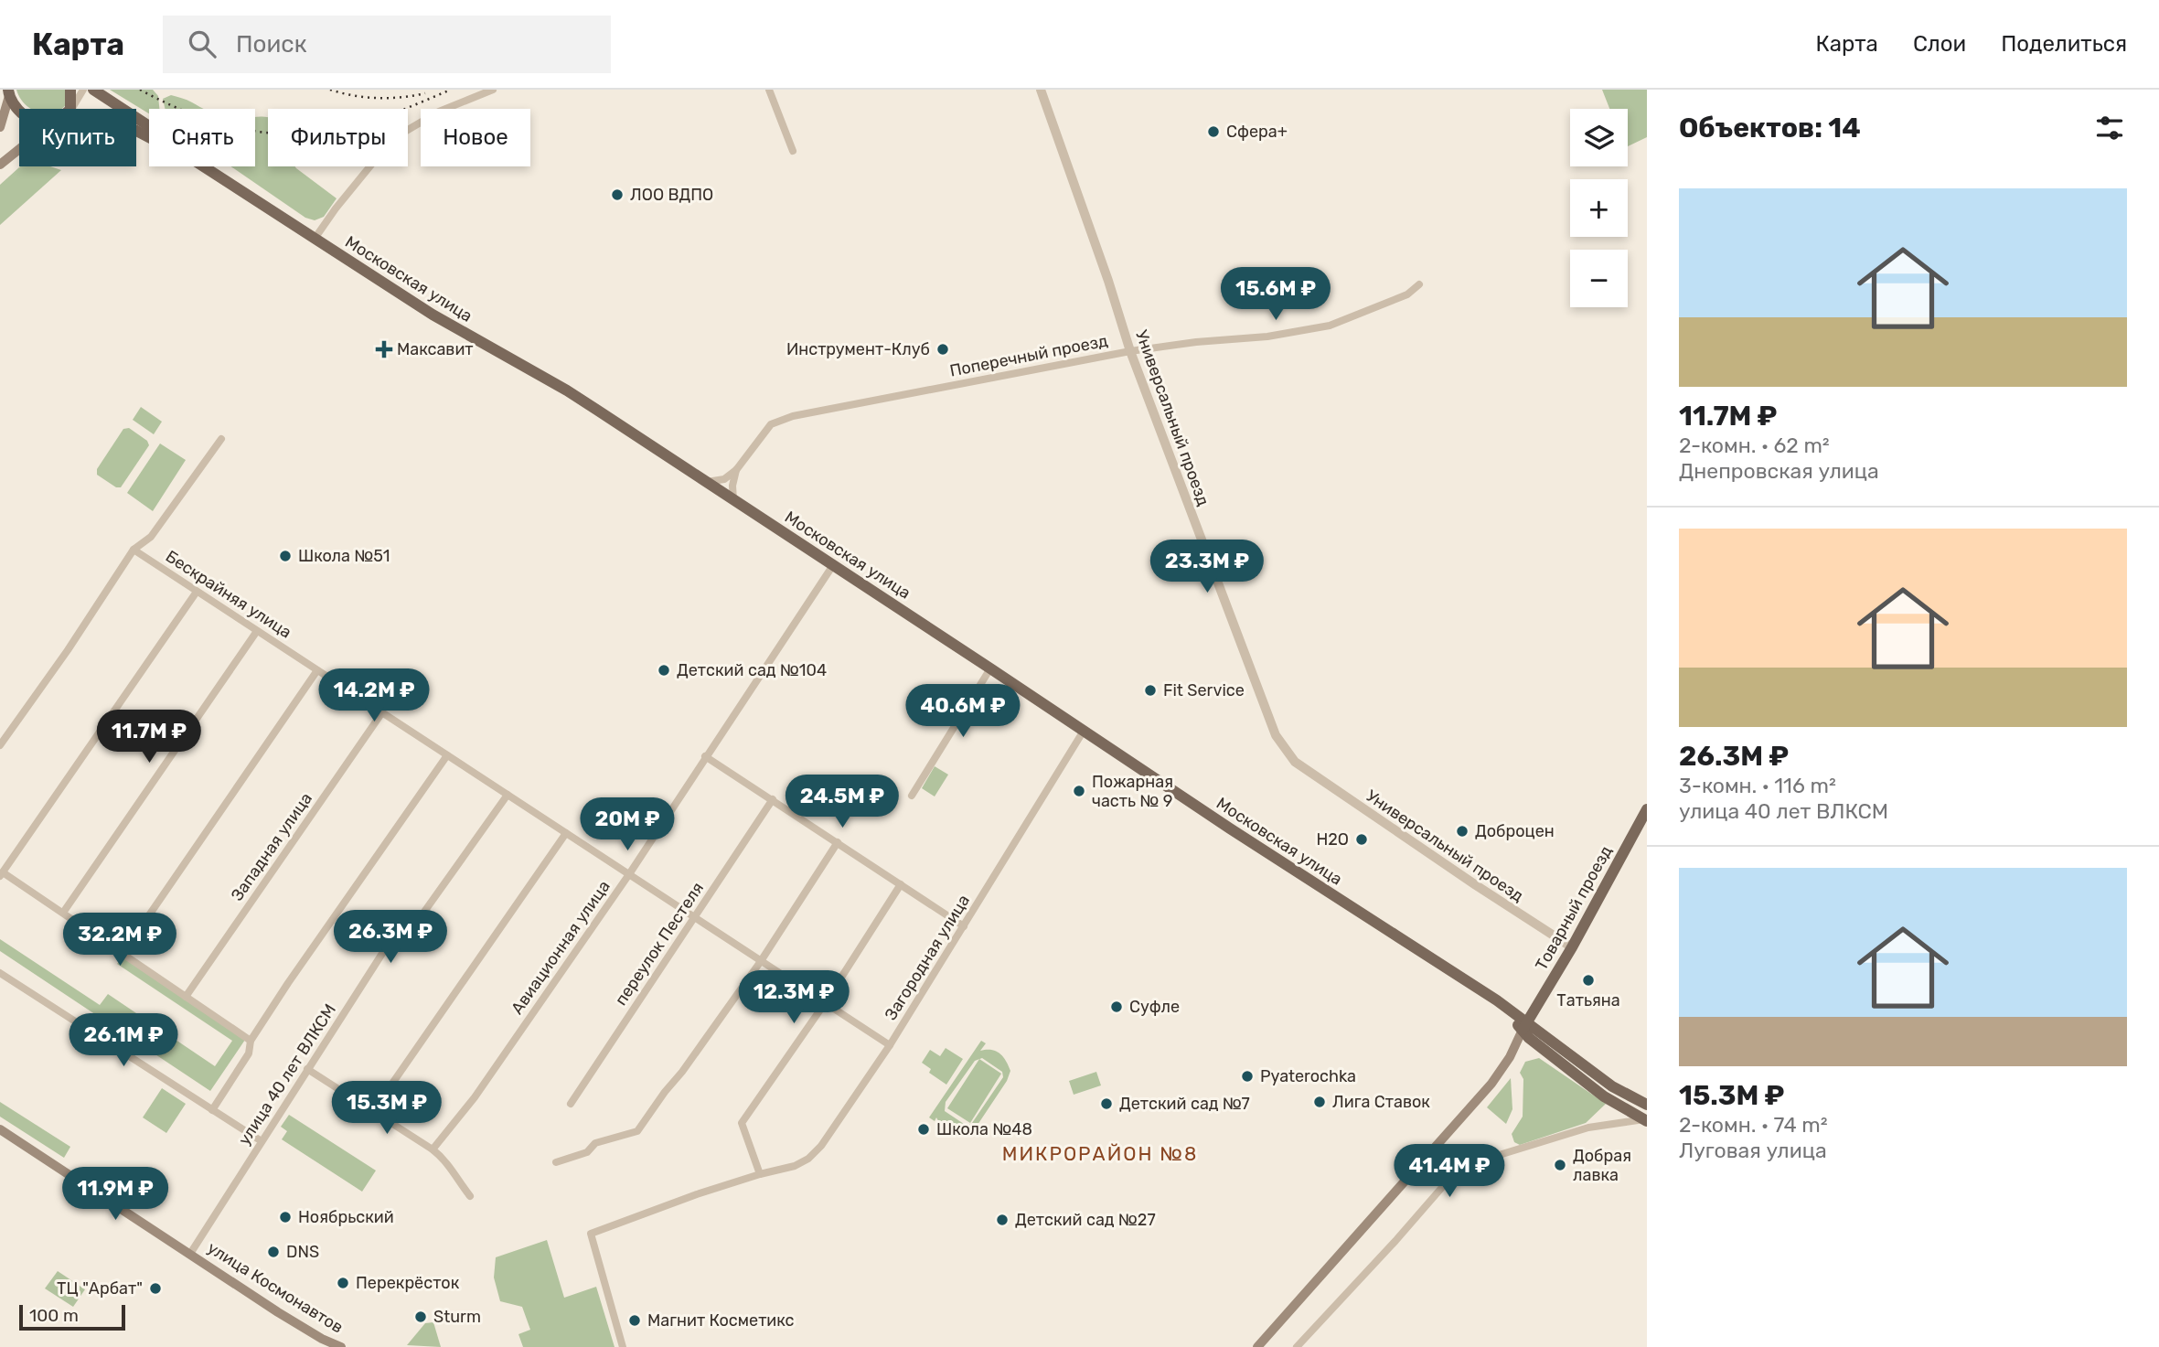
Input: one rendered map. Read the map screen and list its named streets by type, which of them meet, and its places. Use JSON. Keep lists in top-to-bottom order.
{
  "streets": {
    "main road": ["Московская улица", "Товарный проезд", "улица Космонавтов"],
    "street": [
      "Поперечный проезд",
      "Универсальный проезд",
      "Бескрайняя улица",
      "Западная улица",
      "переулок Пестеля",
      "Авиационная улица",
      "Загородная улица",
      "улица 40 лет ВЛКСМ"
    ]
  },
  "crossings": [
    ["Московская улица", "Товарный проезд"],
    ["Московская улица", "Авиационная улица"],
    ["Московская улица", "Загородная улица"],
    ["Поперечный проезд", "Универсальный проезд"],
    ["Универсальный проезд", "Товарный проезд"],
    ["Бескрайняя улица", "Западная улица"],
    ["Бескрайняя улица", "переулок Пестеля"],
    ["Бескрайняя улица", "Авиационная улица"],
    ["Бескрайняя улица", "Загородная улица"],
    ["Бескрайняя улица", "улица 40 лет ВЛКСМ"],
    ["улица 40 лет ВЛКСМ", "улица Космонавтов"]
  ],
  "districts": ["МИКРОРАЙОН №8"],
  "places": {
    "other": [
      "Сфера+",
      "ЛОО ВДПО",
      "Инструмент-Клуб",
      "Школа №51",
      "Детский сад №104",
      "Fit Service",
      "Пожарная часть № 9",
      "Доброцен",
      "Н2О",
      "Татьяна",
      "Суфле",
      "Pyaterochka",
      "Лига Ставок",
      "Детский сад №7",
      "Школа №48",
      "Добрая лавка",
      "Ноябрьский",
      "Детский сад №27",
      "DNS",
      "Перекрёсток",
      "ТЦ \"Арбат\"",
      "Sturm",
      "Магнит Косметикс"
    ],
    "health": ["Максавит"]
  },
  "scale_bar": "100 m",
  "page": {
    "header": "Карта",
    "search": "Поиск",
    "nav": ["Карта", "Слои", "Поделиться"],
    "heading": "Объектов: 14",
    "map_buttons": ["+", "−"],
    "chip": [
      "Купить",
      "Снять",
      "Фильтры",
      "Новое"
    ],
    "list": [
      {
        "name": "11.7M ₽",
        "note": "2-комн. · 62 m² · Днепровская улица"
      },
      {
        "name": "26.3M ₽",
        "note": "3-комн. · 116 m² · улица 40 лет ВЛКСМ"
      },
      {
        "name": "15.3M ₽",
        "note": "2-комн. · 74 m² · Луговая улица"
      }
    ],
    "price": [
      "15.6M ₽",
      "23.3M ₽",
      "14.2M ₽",
      "40.6M ₽",
      "11.7M ₽",
      "24.5M ₽",
      "20M ₽",
      "26.3M ₽",
      "32.2M ₽",
      "12.3M ₽",
      "26.1M ₽",
      "15.3M ₽",
      "41.4M ₽",
      "11.9M ₽"
    ],
    "scale": "100 m"
  }
}
